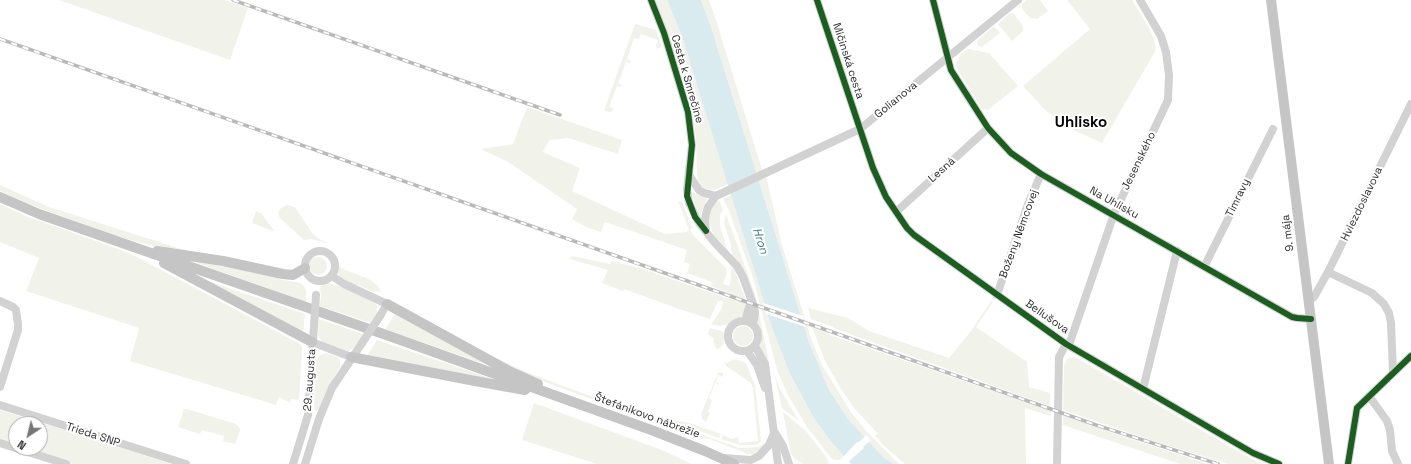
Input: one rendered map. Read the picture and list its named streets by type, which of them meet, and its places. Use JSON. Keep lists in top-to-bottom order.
{
  "streets": {
    "main road": ["9. mája", "Štefánikovo nábrežie"],
    "street": [
      "Mičinská cesta",
      "Cesta k Smrečine",
      "Golianova",
      "Jesenského",
      "Lesná",
      "Timravy",
      "Na Uhlisku",
      "Hviezdoslavova",
      "Boženy Němcovej",
      "Bellušova",
      "29. augusta",
      "Trieda SNP"
    ]
  },
  "crossings": [
    ["Mičinská cesta", "Golianova"],
    ["Mičinská cesta", "Bellušova"],
    ["Golianova", "Na Uhlisku"],
    ["Golianova", "Bellušova"],
    ["Jesenského", "Na Uhlisku"],
    ["Jesenského", "Bellušova"],
    ["Lesná", "Na Uhlisku"],
    ["Lesná", "Bellušova"],
    ["Timravy", "Na Uhlisku"],
    ["Na Uhlisku", "9. mája"],
    ["Na Uhlisku", "Boženy Němcovej"],
    ["Hviezdoslavova", "9. mája"],
    ["Boženy Němcovej", "Bellušova"]
  ],
  "districts": ["Uhlisko"],
  "water": ["Hron"],
  "north": "bottom left"
}
